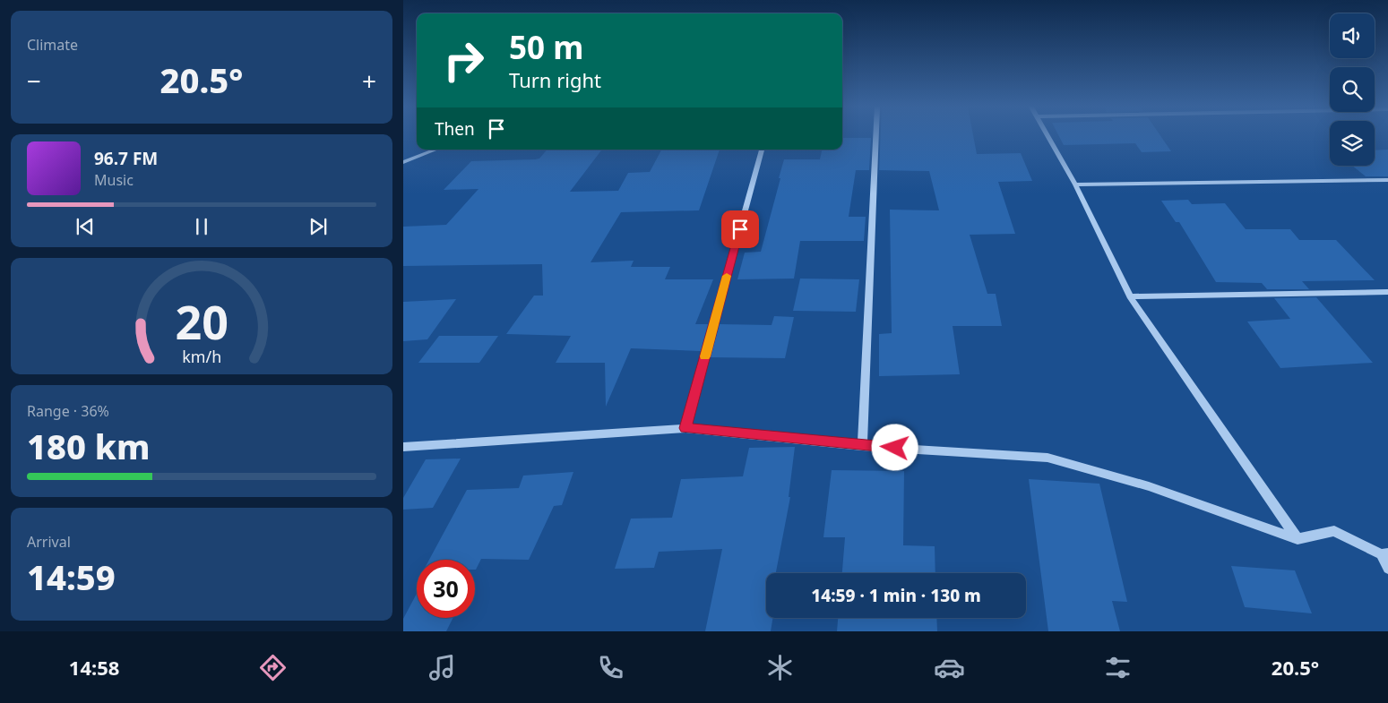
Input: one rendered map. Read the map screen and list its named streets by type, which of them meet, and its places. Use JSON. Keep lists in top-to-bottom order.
{
  "page": {
    "tile": [
      "Climate",
      ["Range · 36%", "180 km"],
      ["Arrival", "14:59"]
    ],
    "turn": ["50 m", "Turn right"],
    "heat": ["−", "20.5°", "+"],
    "then": "Then",
    "song": ["96.7 FM", "Music"],
    "limit": "30",
    "trip": "14:59 · 1 min · 130 m",
    "tabs": ["14:58", "20.5°"],
    "gauge": ["20", "km/h"]
  }
}
